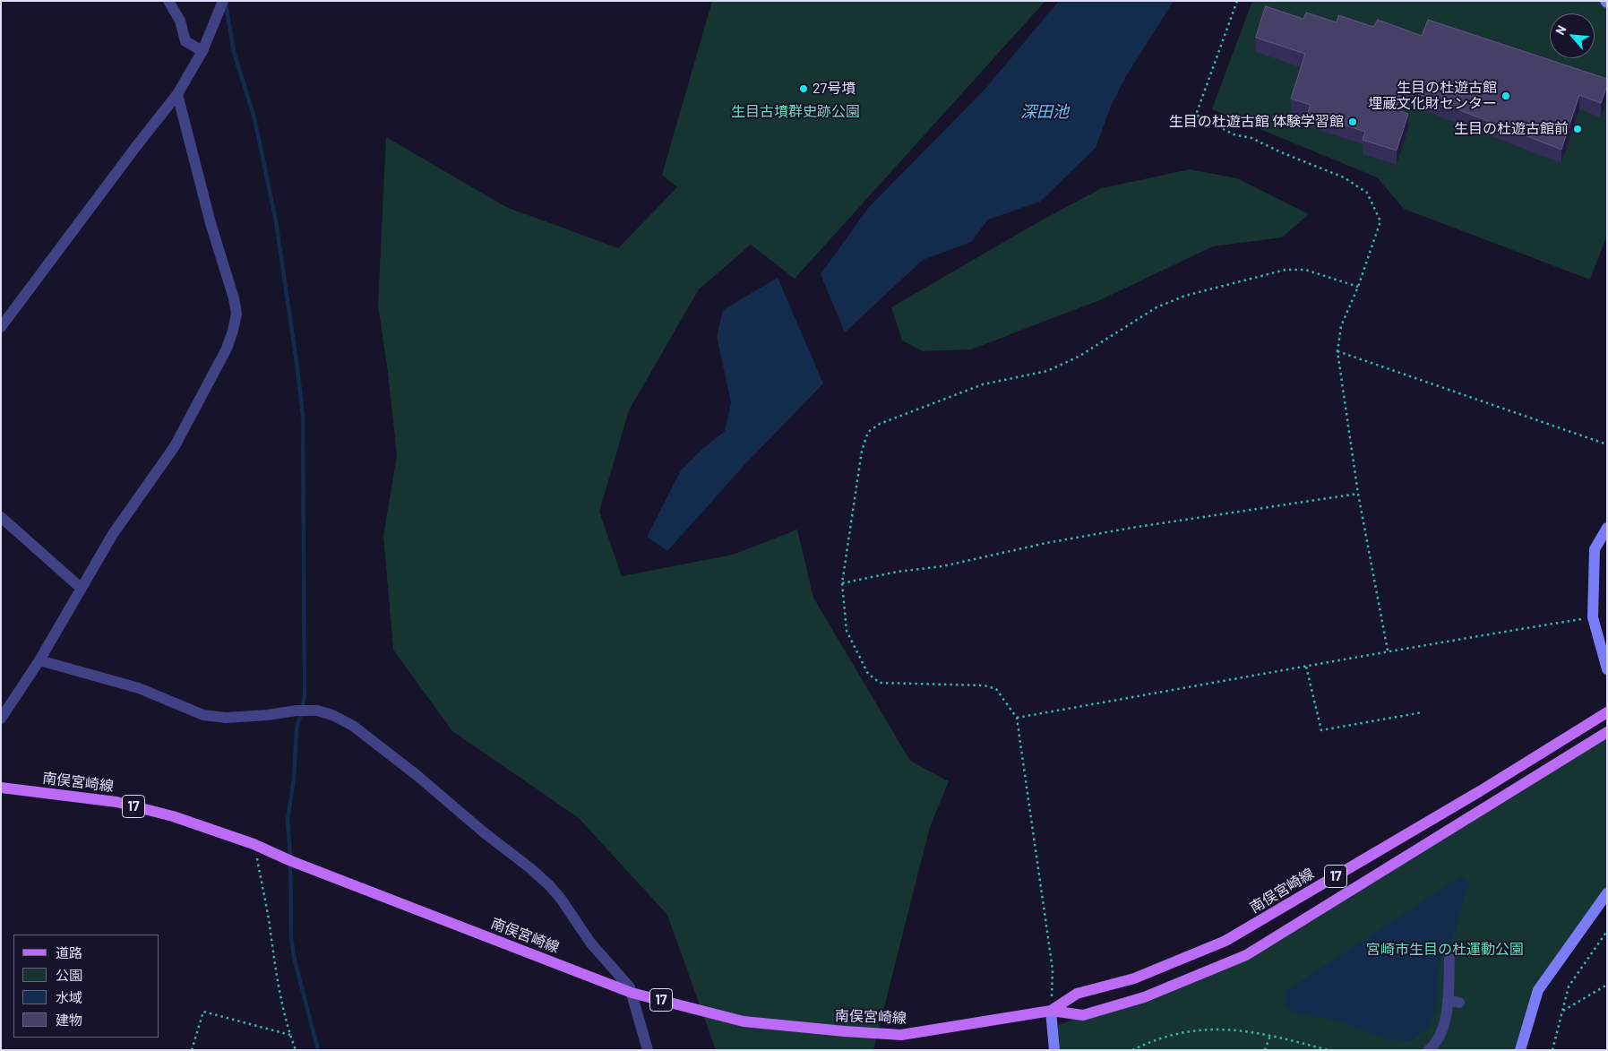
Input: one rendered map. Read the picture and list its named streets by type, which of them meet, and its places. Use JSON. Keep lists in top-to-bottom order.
{
  "streets": {
    "main road": ["南俣宮崎線", "17"]
  },
  "water": ["深田池"],
  "parks": ["生目古墳群史跡公園", "宮崎市生目の杜運動公園"],
  "places": [
    "27号墳",
    "生目の杜遊古館 埋蔵文化財センター",
    "生目の杜遊古館 体験学習館",
    "生目の杜遊古館前"
  ],
  "legend": [
    "道路",
    "公園",
    "水域",
    "建物"
  ],
  "north": "top left"
}
